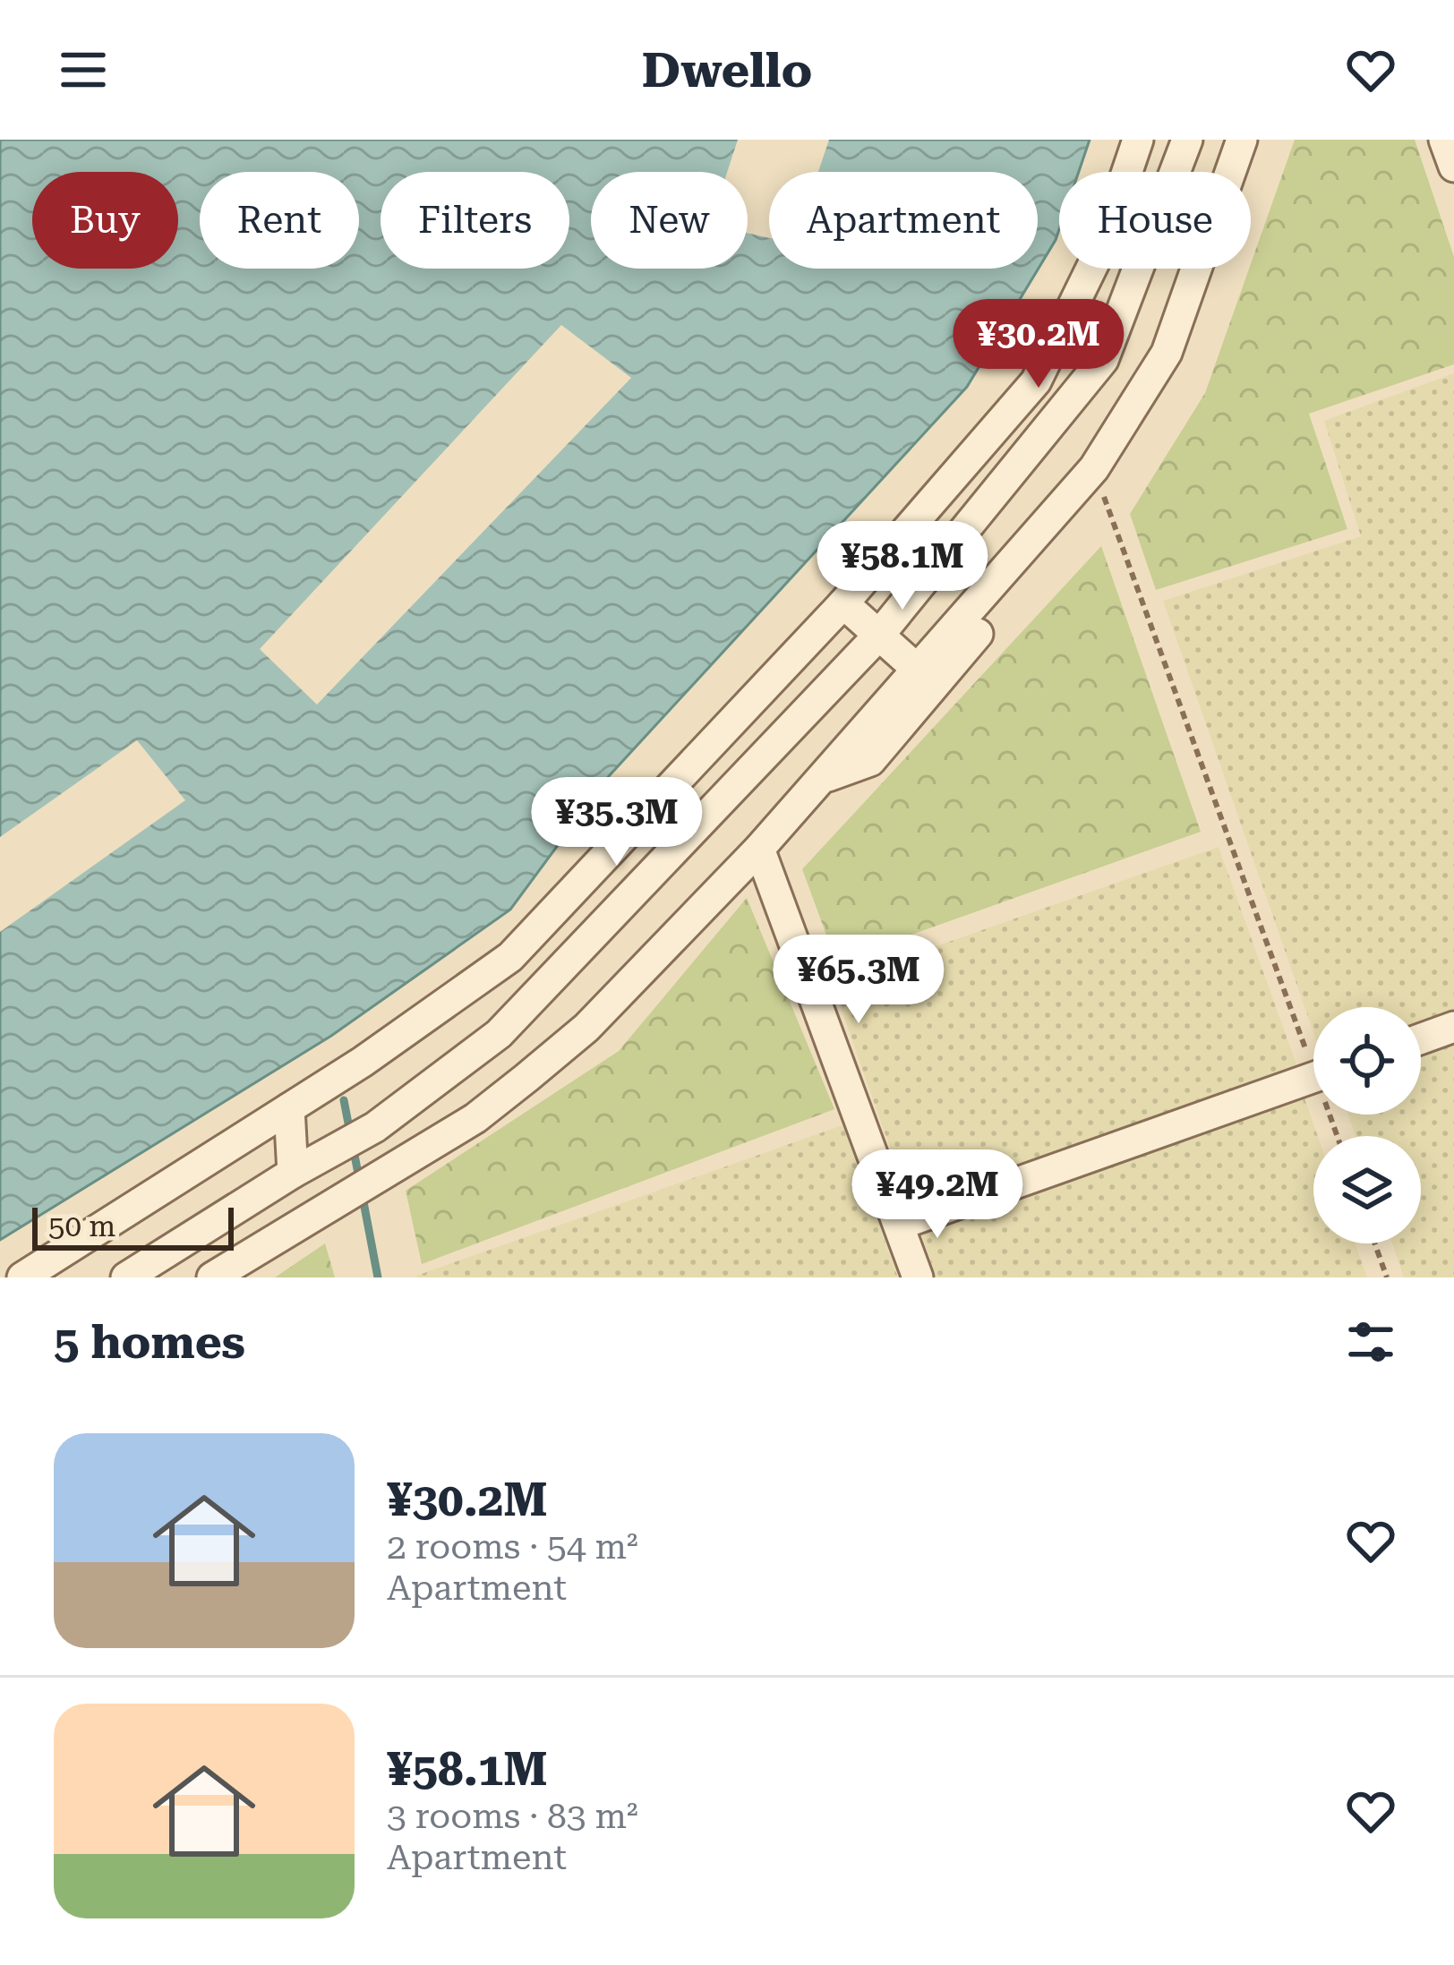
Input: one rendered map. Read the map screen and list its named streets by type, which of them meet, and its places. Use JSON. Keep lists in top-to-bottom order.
{
  "scale_bar": "50 m",
  "page": {
    "header": "Dwello",
    "chip": [
      "Buy",
      "Rent",
      "Filters",
      "New",
      "Apartment",
      "House"
    ],
    "price": [
      "¥30.2M",
      "¥58.1M",
      "¥35.3M",
      "¥65.3M",
      "¥49.2M"
    ],
    "scale": "50 m",
    "heading": "5 homes",
    "list": [
      {
        "name": "¥30.2M",
        "note": "2 rooms · 54 m² · Apartment"
      },
      {
        "name": "¥58.1M",
        "note": "3 rooms · 83 m² · Apartment"
      }
    ]
  }
}
